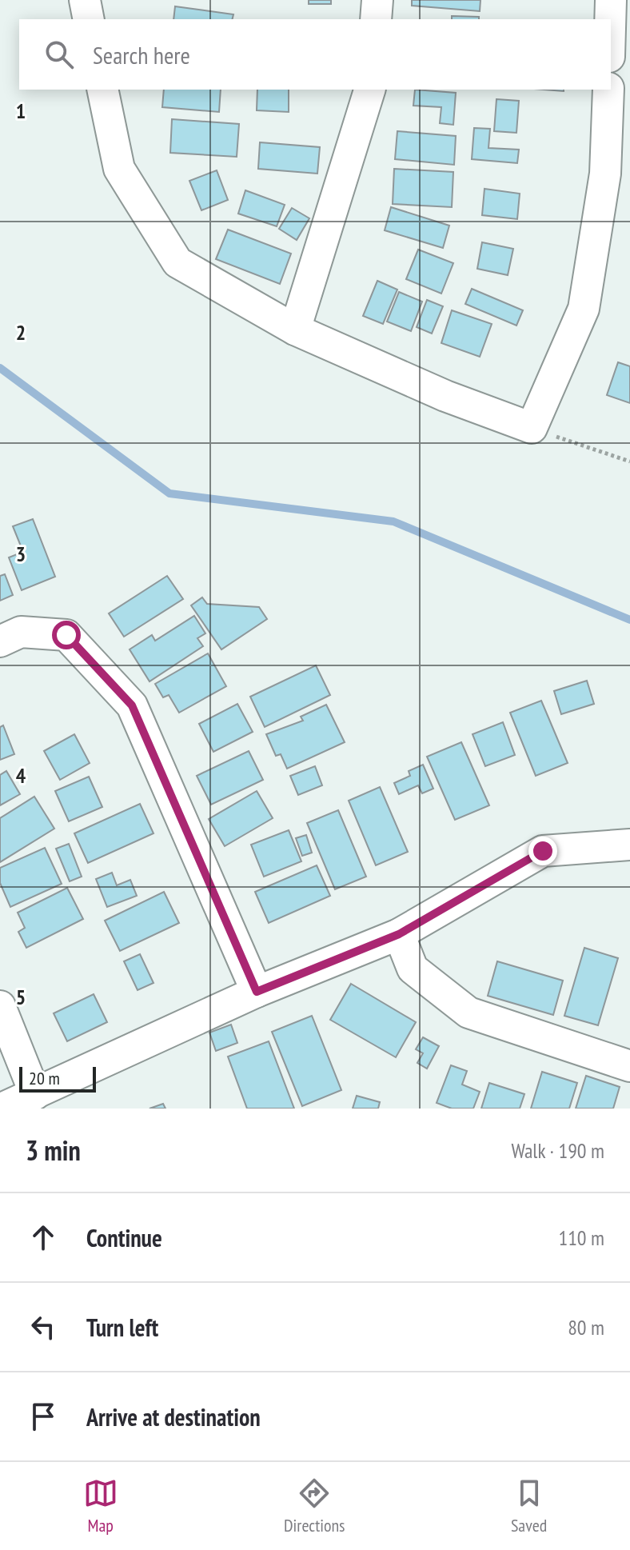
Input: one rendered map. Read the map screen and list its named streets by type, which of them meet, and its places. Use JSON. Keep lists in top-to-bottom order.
{
  "scale_bar": "20 m",
  "page": {
    "search": "Search here",
    "scale": "20 m",
    "heading": ["3 min", "Walk · 190 m"],
    "list": [
      ["Continue", "110 m"],
      ["Turn left", "80 m"],
      "Arrive at destination"
    ],
    "nav": ["Map", "Directions", "Saved"]
  },
  "grid": {
    "rows": [
      "1",
      "2",
      "3",
      "4",
      "5"
    ]
  }
}
